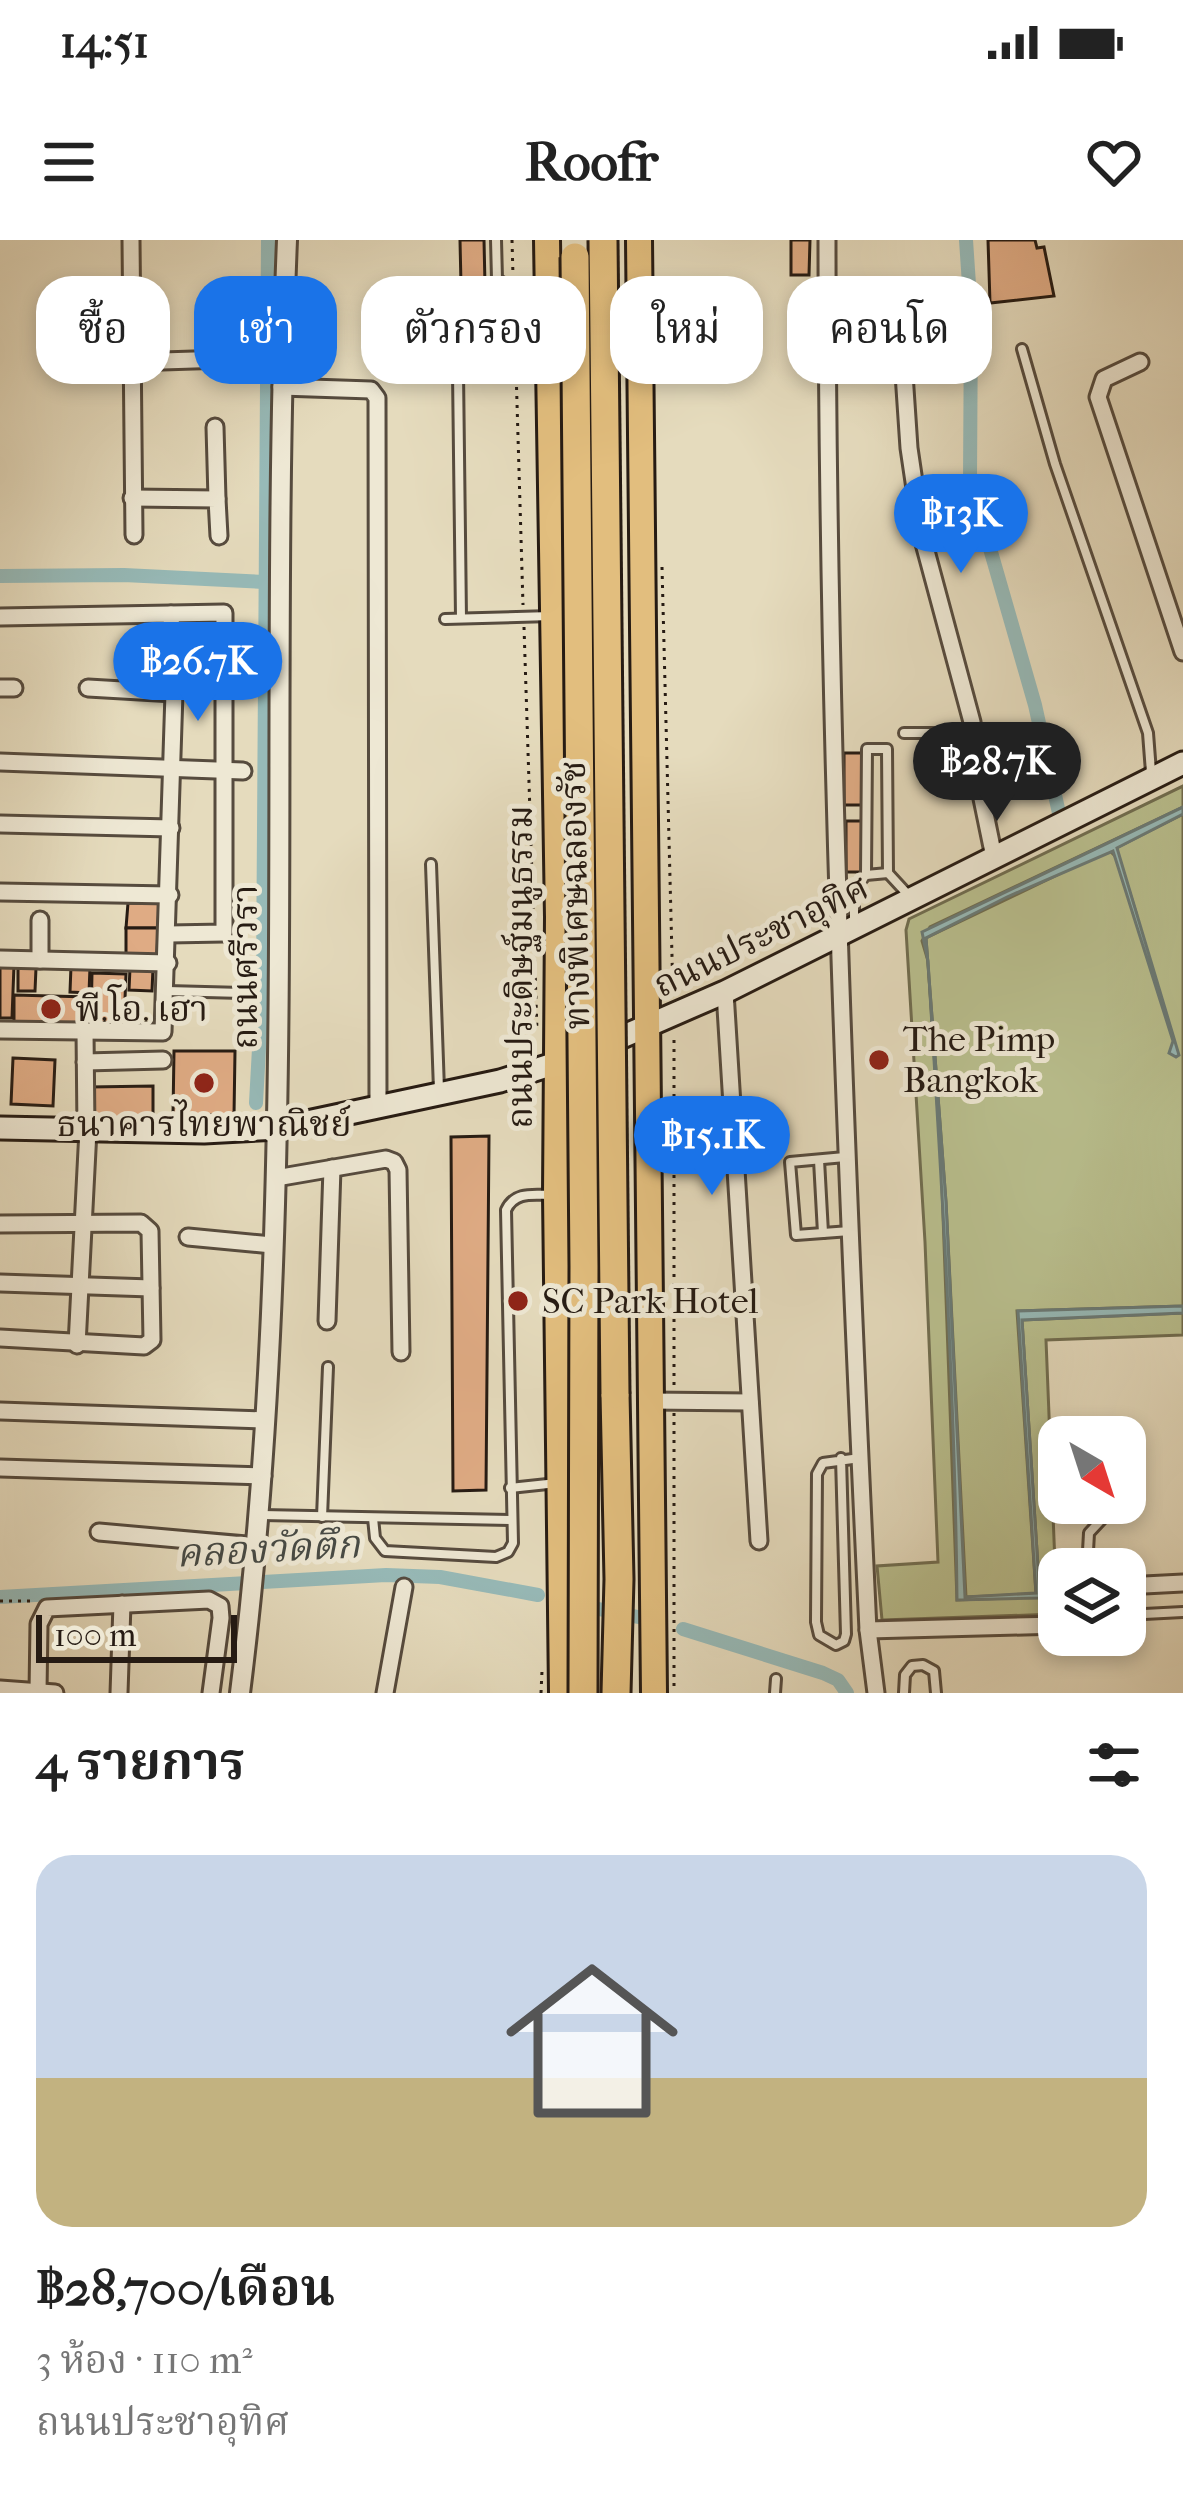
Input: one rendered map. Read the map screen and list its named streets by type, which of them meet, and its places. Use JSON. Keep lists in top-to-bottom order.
{
  "streets": {
    "highway": ["ทางพิเศษฉลองรัช"],
    "main road": ["ถนนประชาอุทิศ", "ถนนประดิษฐ์มนูธรรม"],
    "street": ["ถนนศรีวรา"]
  },
  "crossings": [
    ["ถนนประชาอุทิศ", "ถนนศรีวรา"],
    ["ถนนประชาอุทิศ", "ถนนประดิษฐ์มนูธรรม"]
  ],
  "water": ["คลองวัดตึก"],
  "places": [
    "พี.โอ. เฮา",
    "The Pimp Bangkok",
    "ธนาคารไทยพาณิชย์",
    "SC Park Hotel"
  ],
  "scale_bar": "100 m",
  "north": "bottom right",
  "page": {
    "status": "14:51",
    "header": "Roofr",
    "chip": [
      "ซื้อ",
      "เช่า",
      "ตัวกรอง",
      "ใหม่",
      "คอนโด"
    ],
    "price": [
      "฿13K",
      "฿26.7K",
      "฿28.7K",
      "฿15.1K"
    ],
    "scale": "100 m",
    "heading": "4 รายการ",
    "list": [
      {
        "name": "฿28,700/เดือน",
        "note": "3 ห้อง · 110 m² · ถนนประชาอุทิศ"
      }
    ]
  }
}
